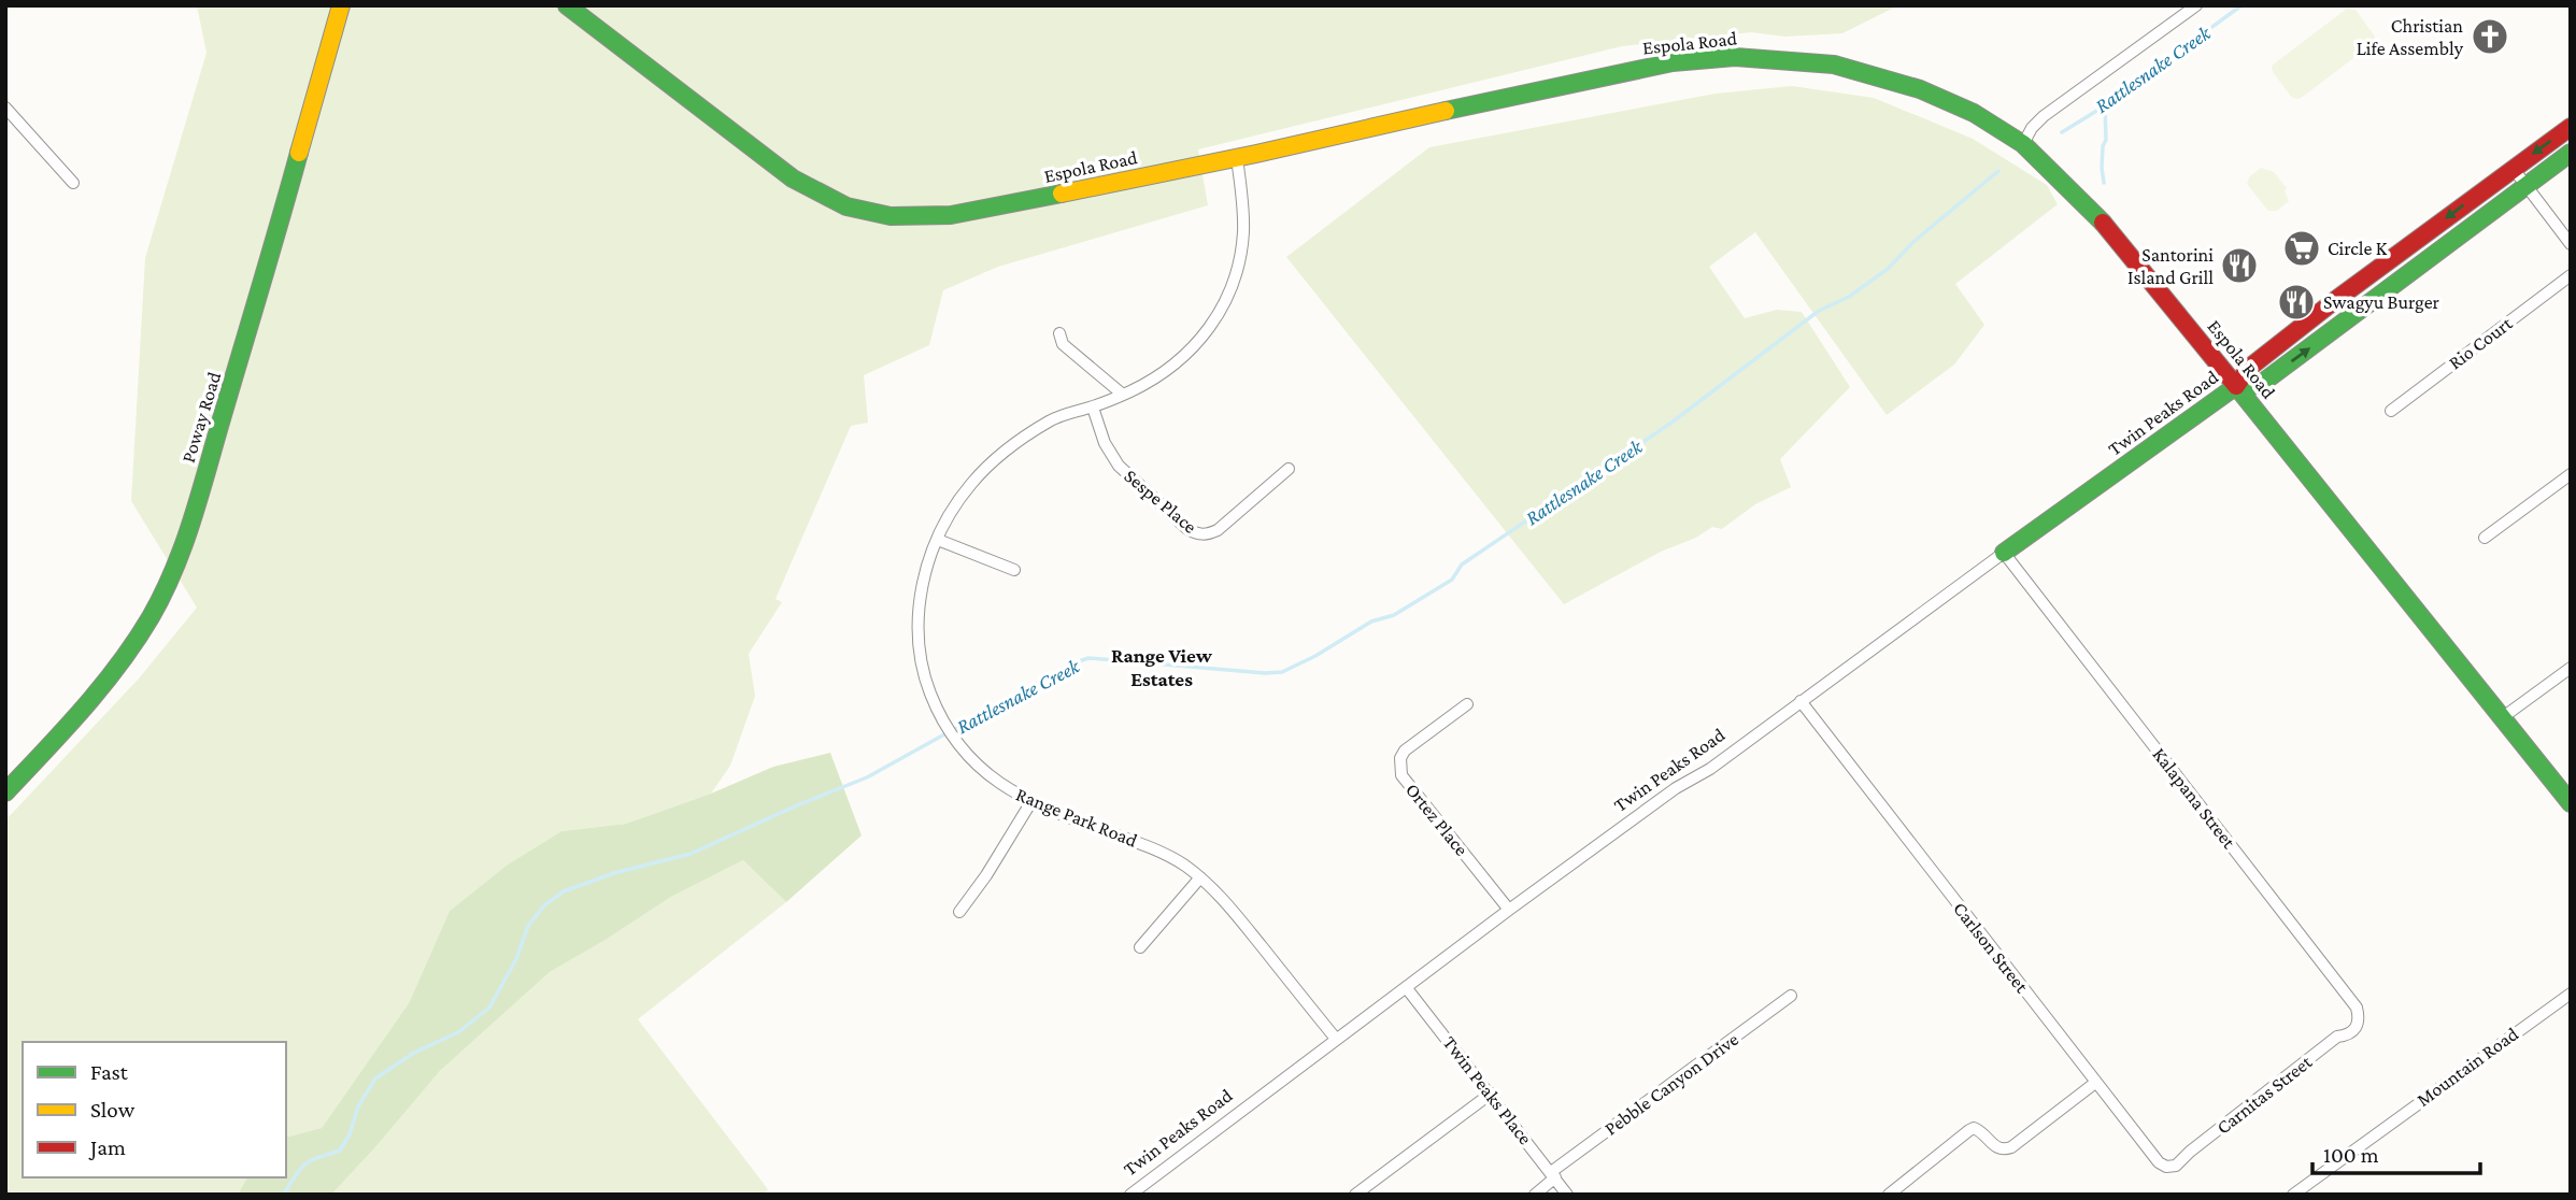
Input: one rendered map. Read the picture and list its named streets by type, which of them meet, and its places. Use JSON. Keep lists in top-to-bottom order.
{
  "streets": {
    "main road": ["Espola Road", "Twin Peaks Road", "Poway Road"],
    "street": [
      "Rio Court",
      "Sespe Place",
      "Kalapana Street",
      "Range Park Road",
      "Ortez Place",
      "Carlson Street",
      "Mountain Road",
      "Pebble Canyon Drive",
      "Twin Peaks Place",
      "Carnitas Street"
    ]
  },
  "crossings": [
    ["Espola Road", "Twin Peaks Road"],
    ["Espola Road", "Range Park Road"],
    ["Twin Peaks Road", "Kalapana Street"],
    ["Twin Peaks Road", "Range Park Road"],
    ["Twin Peaks Road", "Ortez Place"],
    ["Twin Peaks Road", "Carlson Street"],
    ["Twin Peaks Road", "Twin Peaks Place"],
    ["Sespe Place", "Range Park Road"],
    ["Kalapana Street", "Carnitas Street"],
    ["Carlson Street", "Carnitas Street"],
    ["Pebble Canyon Drive", "Twin Peaks Place"]
  ],
  "districts": ["Range View Estates"],
  "water": ["Rattlesnake Creek"],
  "places": {
    "church": ["Christian Life Assembly"],
    "supermarket": ["Circle K"],
    "restaurant": ["Santorini Island Grill", "Swagyu Burger"]
  },
  "legend": ["Fast", "Slow", "Jam"],
  "scale_bar": "100 m"
}
